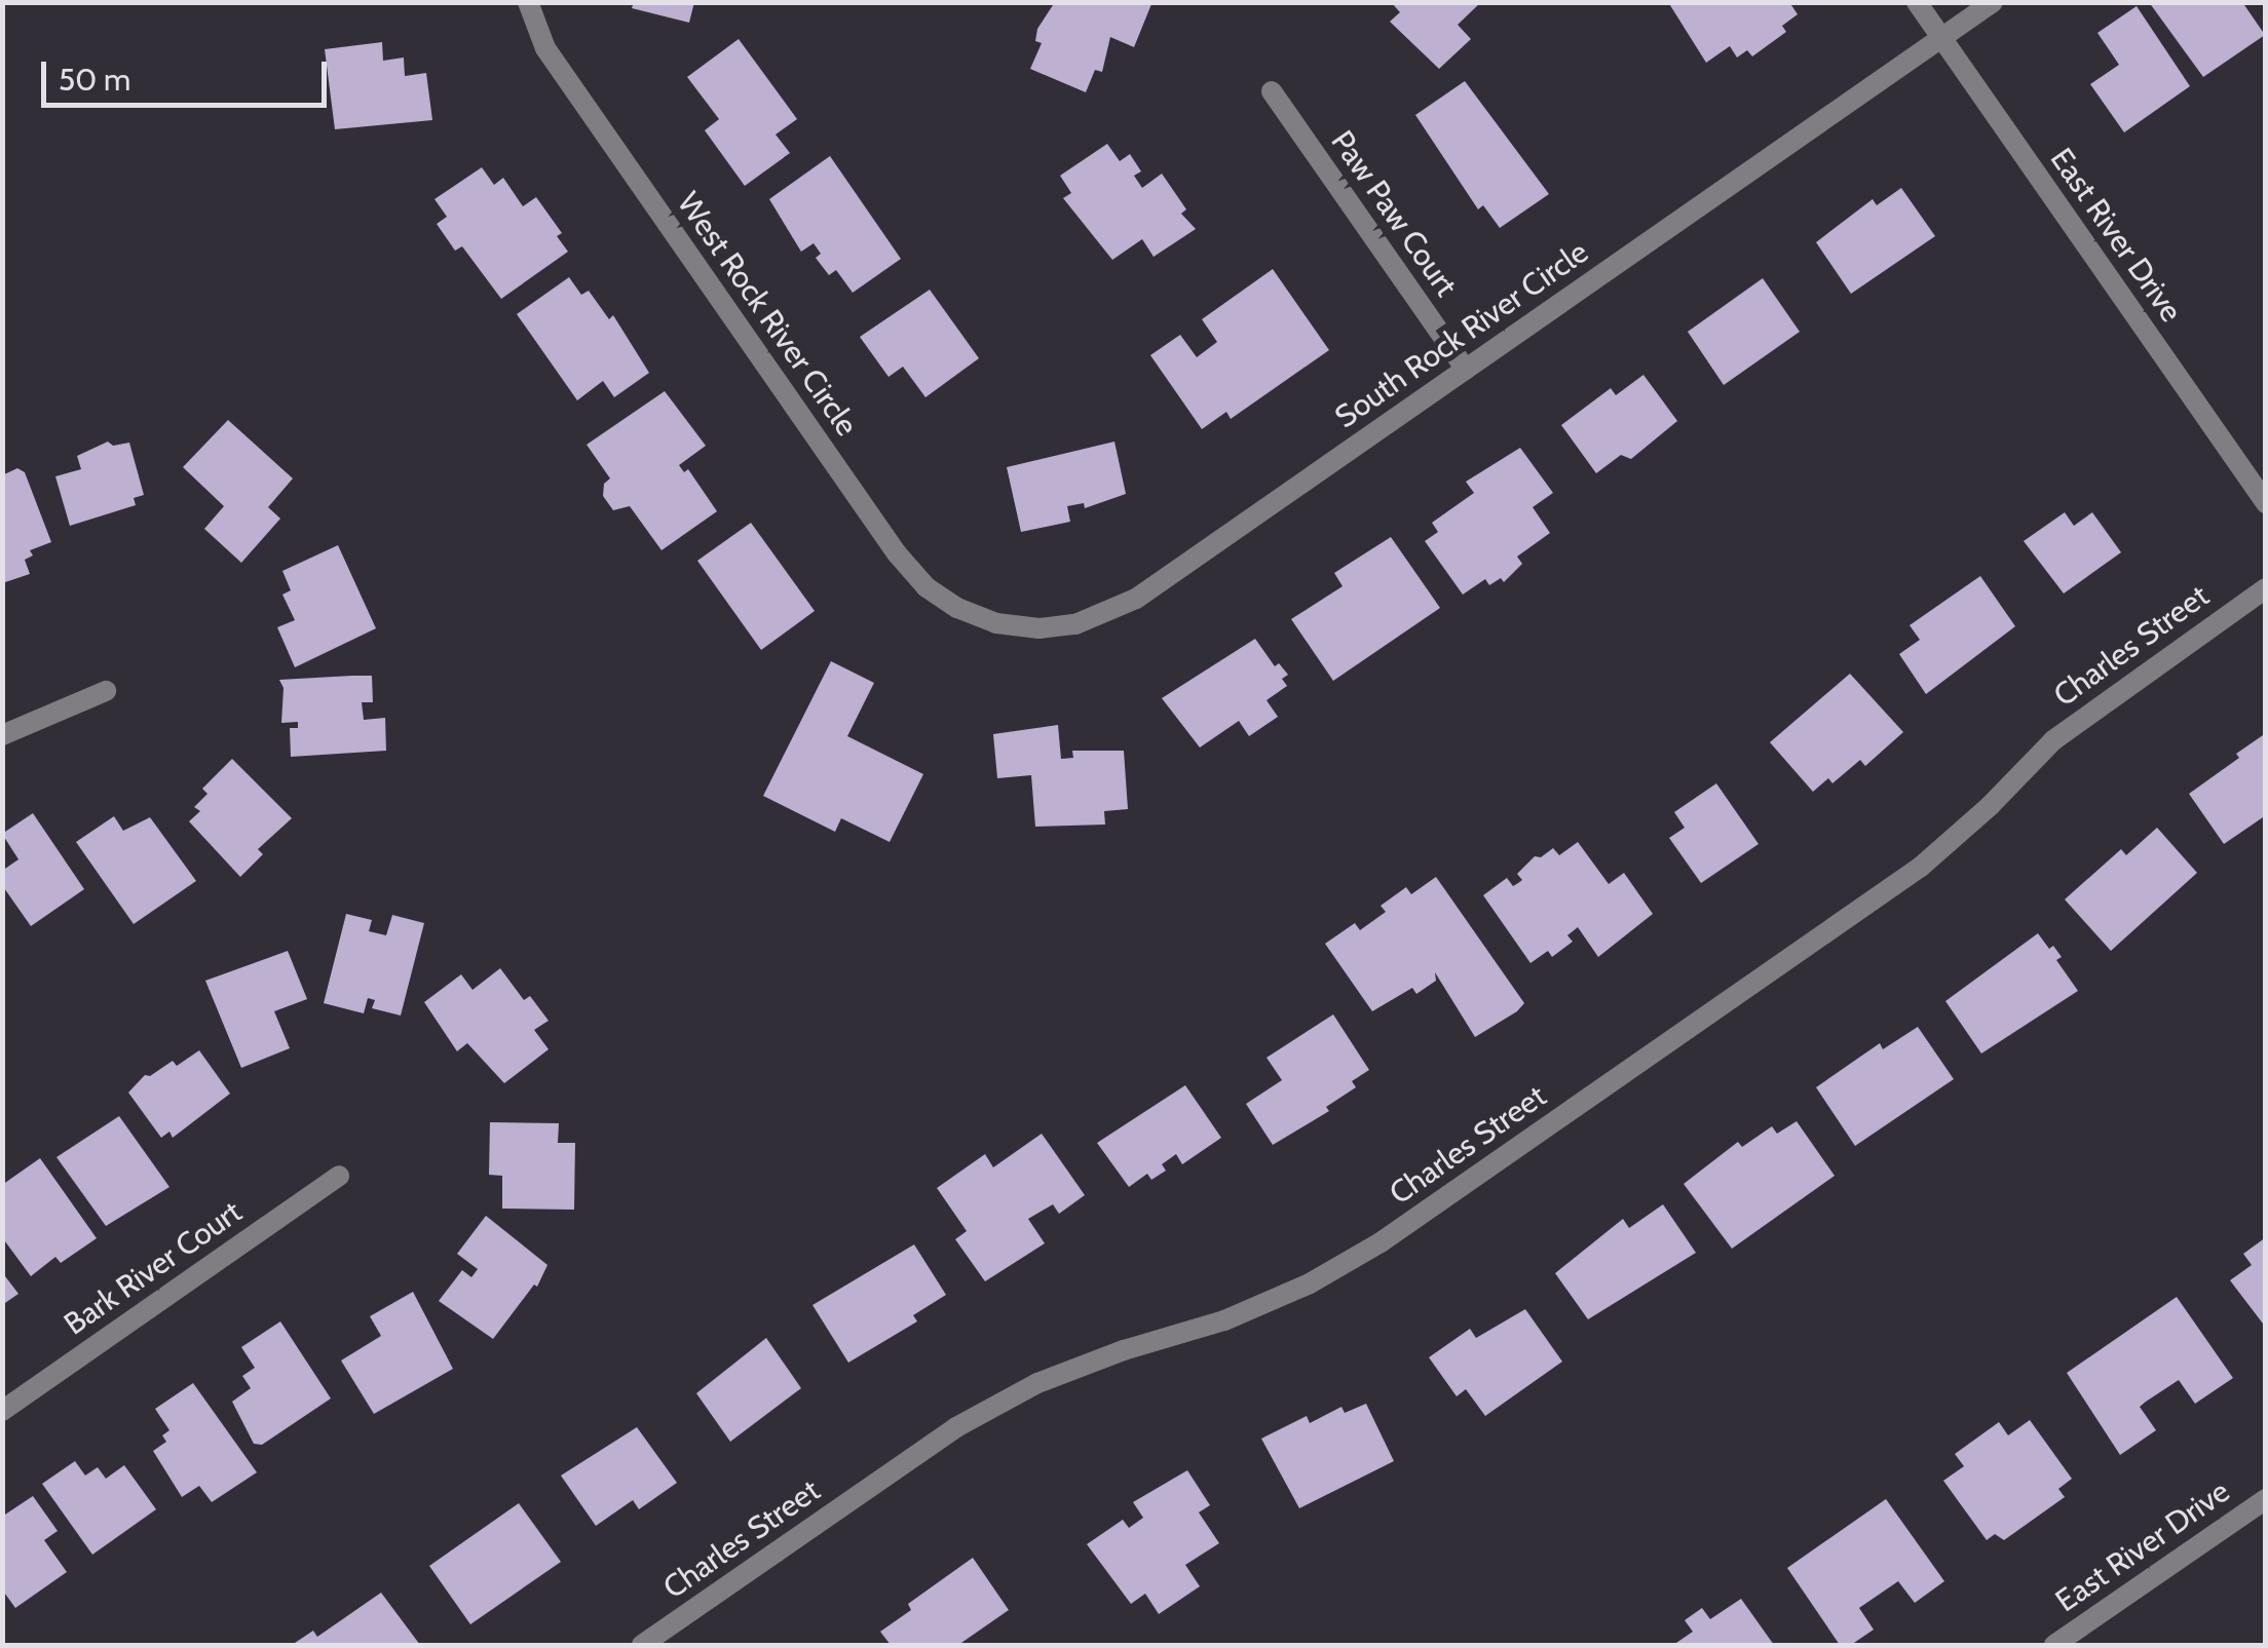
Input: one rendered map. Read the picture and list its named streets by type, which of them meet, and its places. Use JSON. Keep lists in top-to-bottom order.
{
  "streets": {
    "street": [
      "Paw Paw Court",
      "East River Drive",
      "West Rock River Circle",
      "South Rock River Circle",
      "Charles Street",
      "Bark River Court"
    ]
  },
  "crossings": [
    ["Paw Paw Court", "South Rock River Circle"],
    ["East River Drive", "South Rock River Circle"],
    ["West Rock River Circle", "South Rock River Circle"]
  ],
  "scale_bar": "50 m"
}
